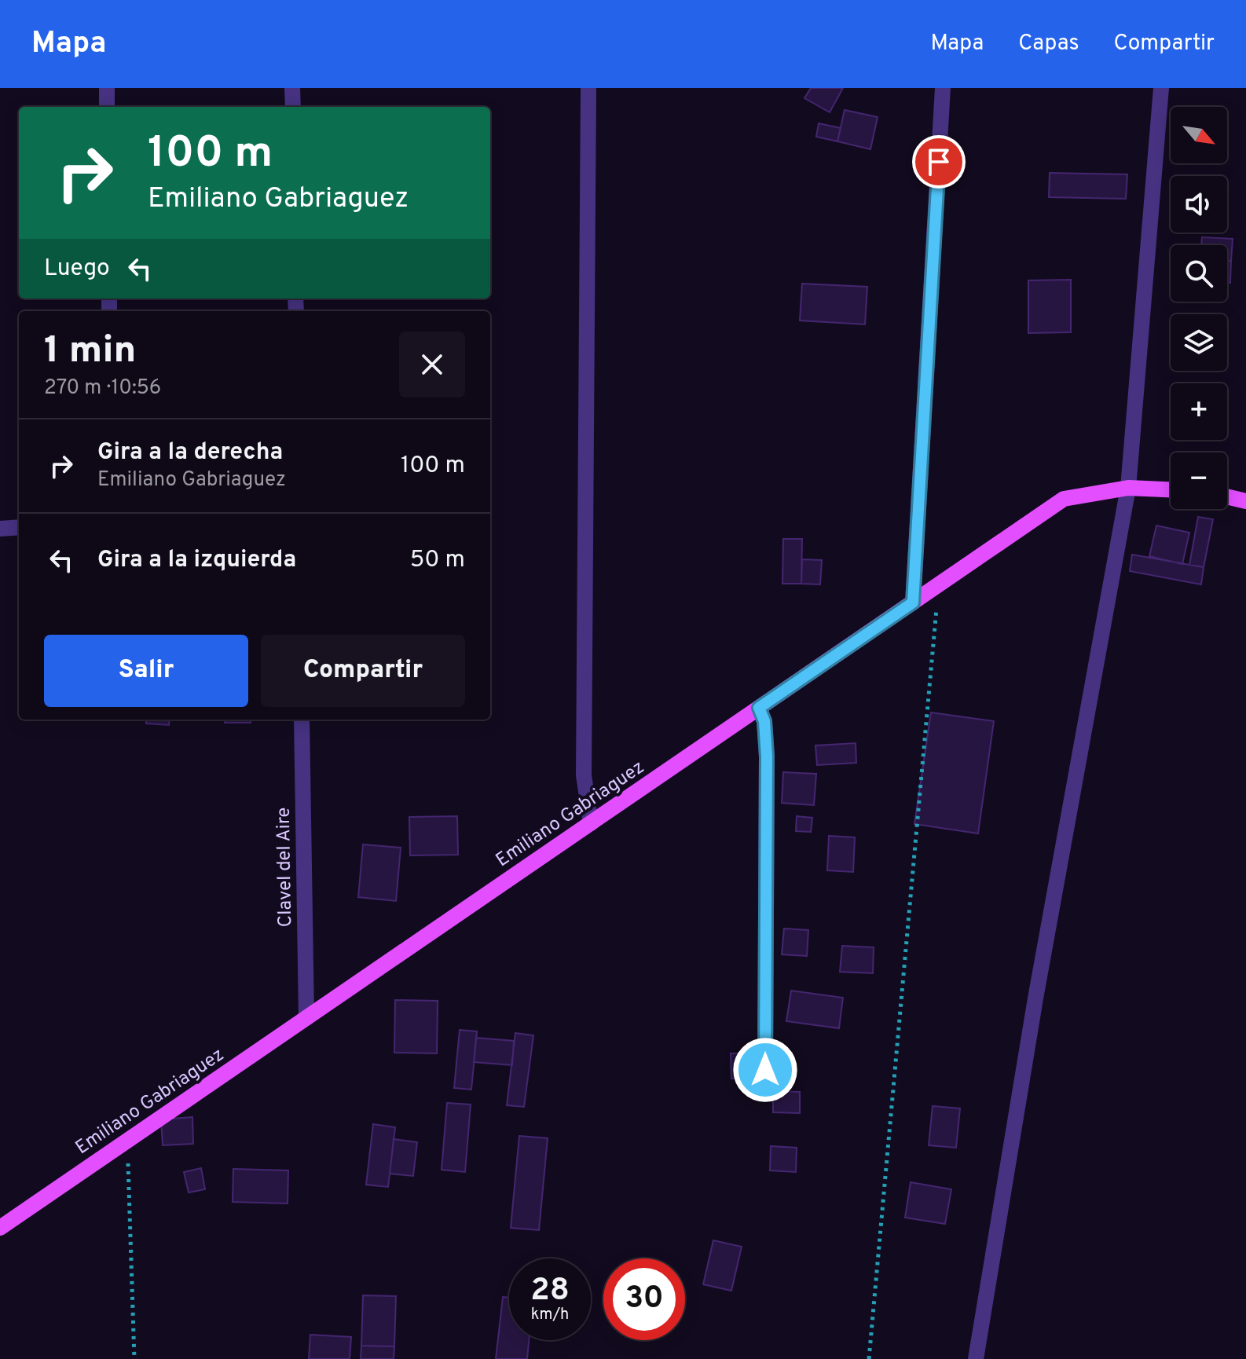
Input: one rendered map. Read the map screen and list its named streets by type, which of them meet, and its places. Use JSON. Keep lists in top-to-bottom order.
{
  "streets": {
    "main road": ["Emiliano Gabriaguez"],
    "street": ["Clavel del Aire"]
  },
  "crossings": [
    ["Emiliano Gabriaguez", "Clavel del Aire"]
  ],
  "north": "bottom right",
  "page": {
    "header": "Mapa",
    "nav": ["Mapa", "Capas", "Compartir"],
    "map_buttons": ["+", "−"],
    "turn": ["100 m", "Emiliano Gabriaguez"],
    "then": "Luego",
    "heading": ["1 min", "270 m · 10:56"],
    "list": [
      {
        "name": "Gira a la derecha",
        "note": "Emiliano Gabriaguez",
        "value": "100 m"
      },
      {
        "name": "Gira a la izquierda",
        "value": "50 m"
      }
    ],
    "buttons": ["Salir", "Compartir"],
    "speed": "28 km/h",
    "limit": "30"
  }
}
